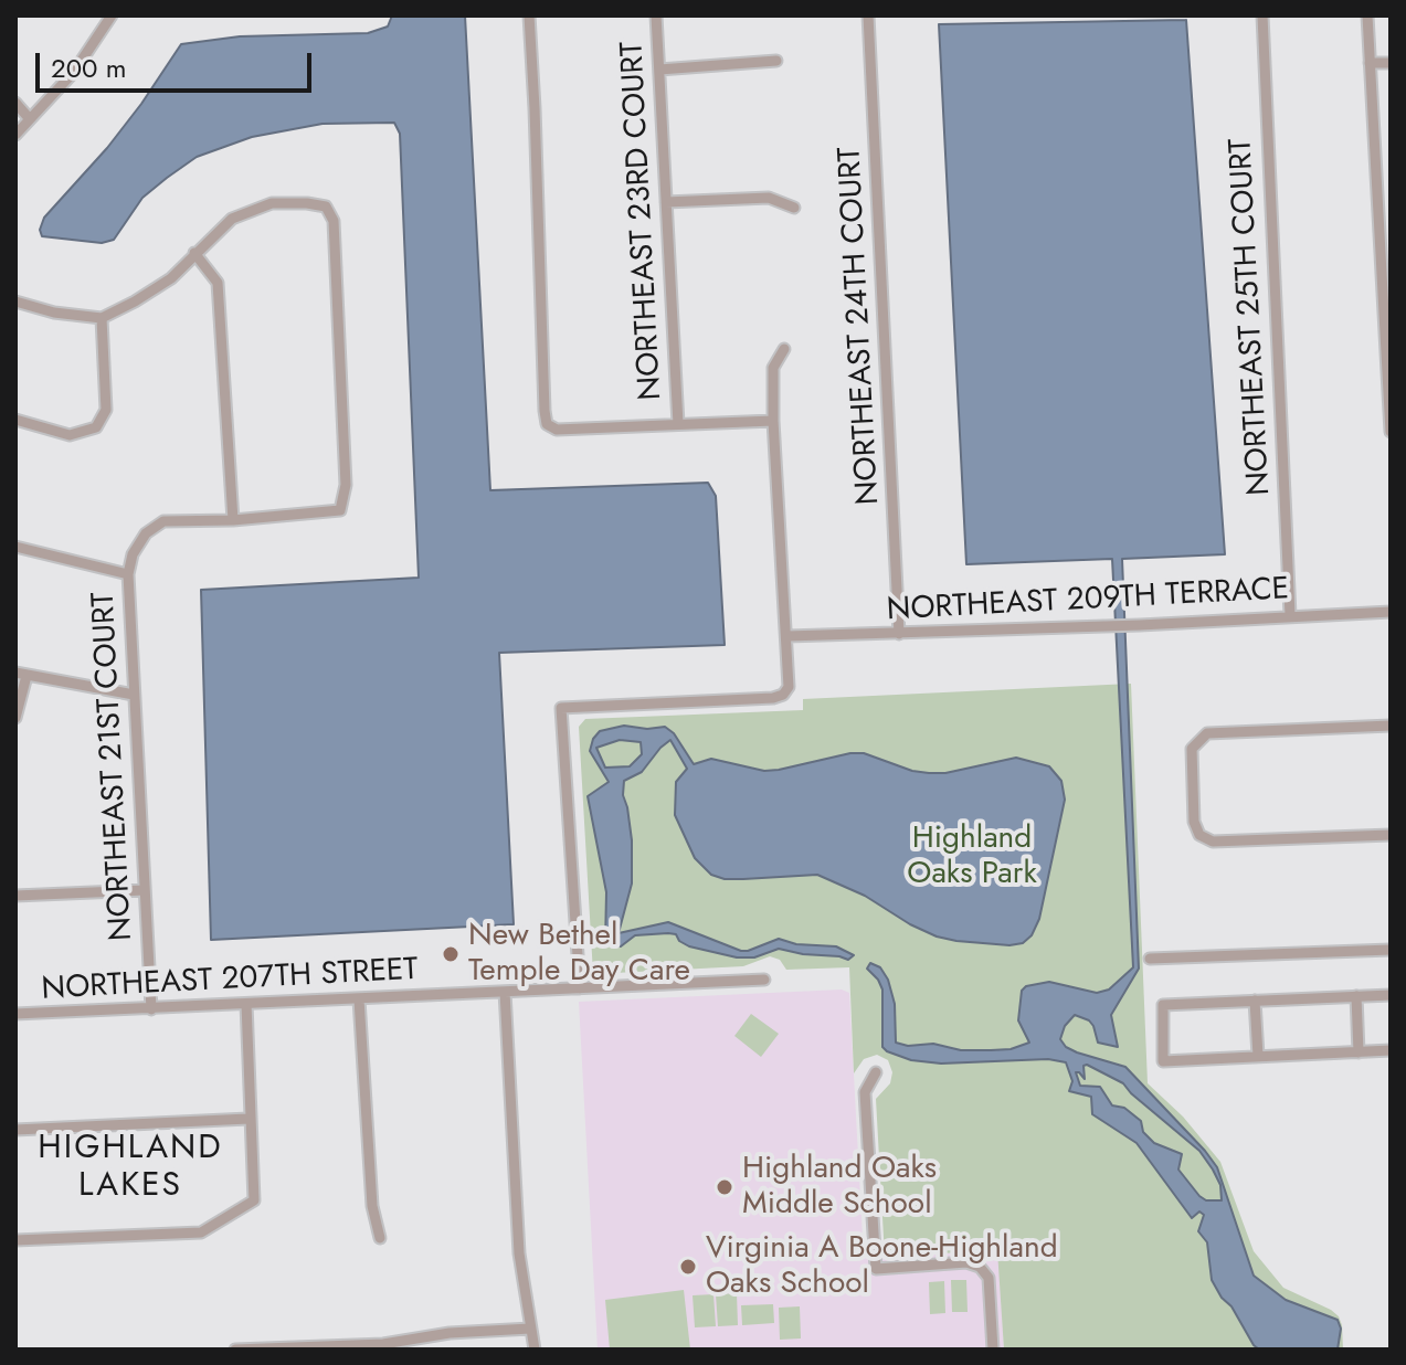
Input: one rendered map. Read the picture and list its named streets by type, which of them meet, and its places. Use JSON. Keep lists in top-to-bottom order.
{
  "streets": {
    "street": [
      "NORTHEAST 23RD COURT",
      "NORTHEAST 25TH COURT",
      "NORTHEAST 24TH COURT",
      "NORTHEAST 209TH TERRACE",
      "NORTHEAST 21ST COURT",
      "NORTHEAST 207TH STREET"
    ]
  },
  "crossings": [
    ["NORTHEAST 25TH COURT", "NORTHEAST 209TH TERRACE"],
    ["NORTHEAST 24TH COURT", "NORTHEAST 209TH TERRACE"],
    ["NORTHEAST 21ST COURT", "NORTHEAST 207TH STREET"]
  ],
  "districts": ["HIGHLAND LAKES"],
  "parks": ["Highland Oaks Park"],
  "places": ["New Bethel Temple Day Care", "Highland Oaks Middle School", "Virginia A Boone-Highland Oaks School"],
  "scale_bar": "200 m"
}
